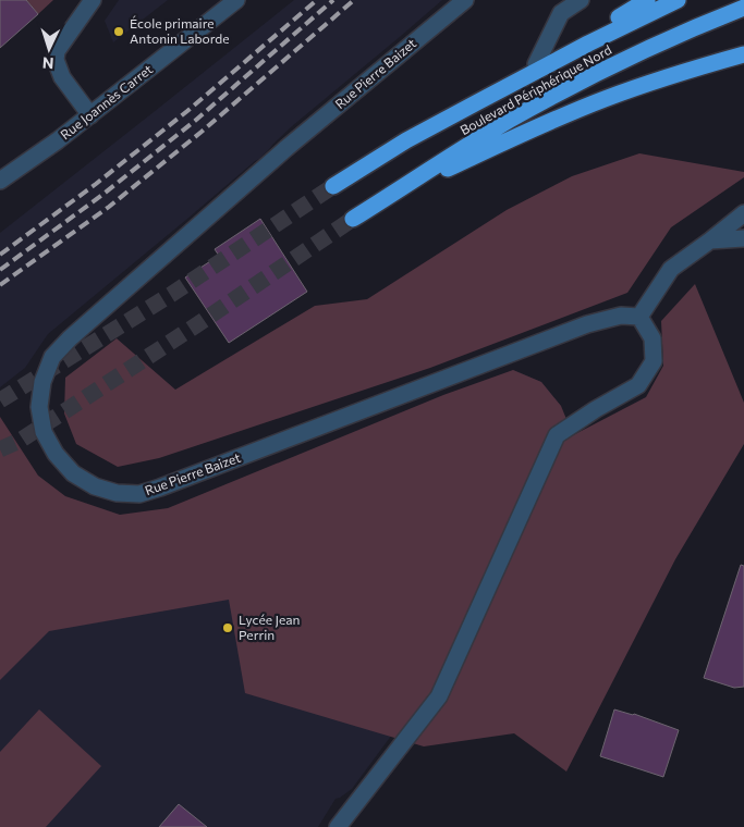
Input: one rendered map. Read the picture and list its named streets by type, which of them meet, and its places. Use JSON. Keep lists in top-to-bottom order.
{
  "streets": {
    "highway": ["Boulevard Périphérique Nord"],
    "street": ["Rue Pierre Baizet", "Rue Joannès Carret"]
  },
  "places": ["École primaire Antonin Laborde", "Lycée Jean Perrin"],
  "north": "bottom"
}
